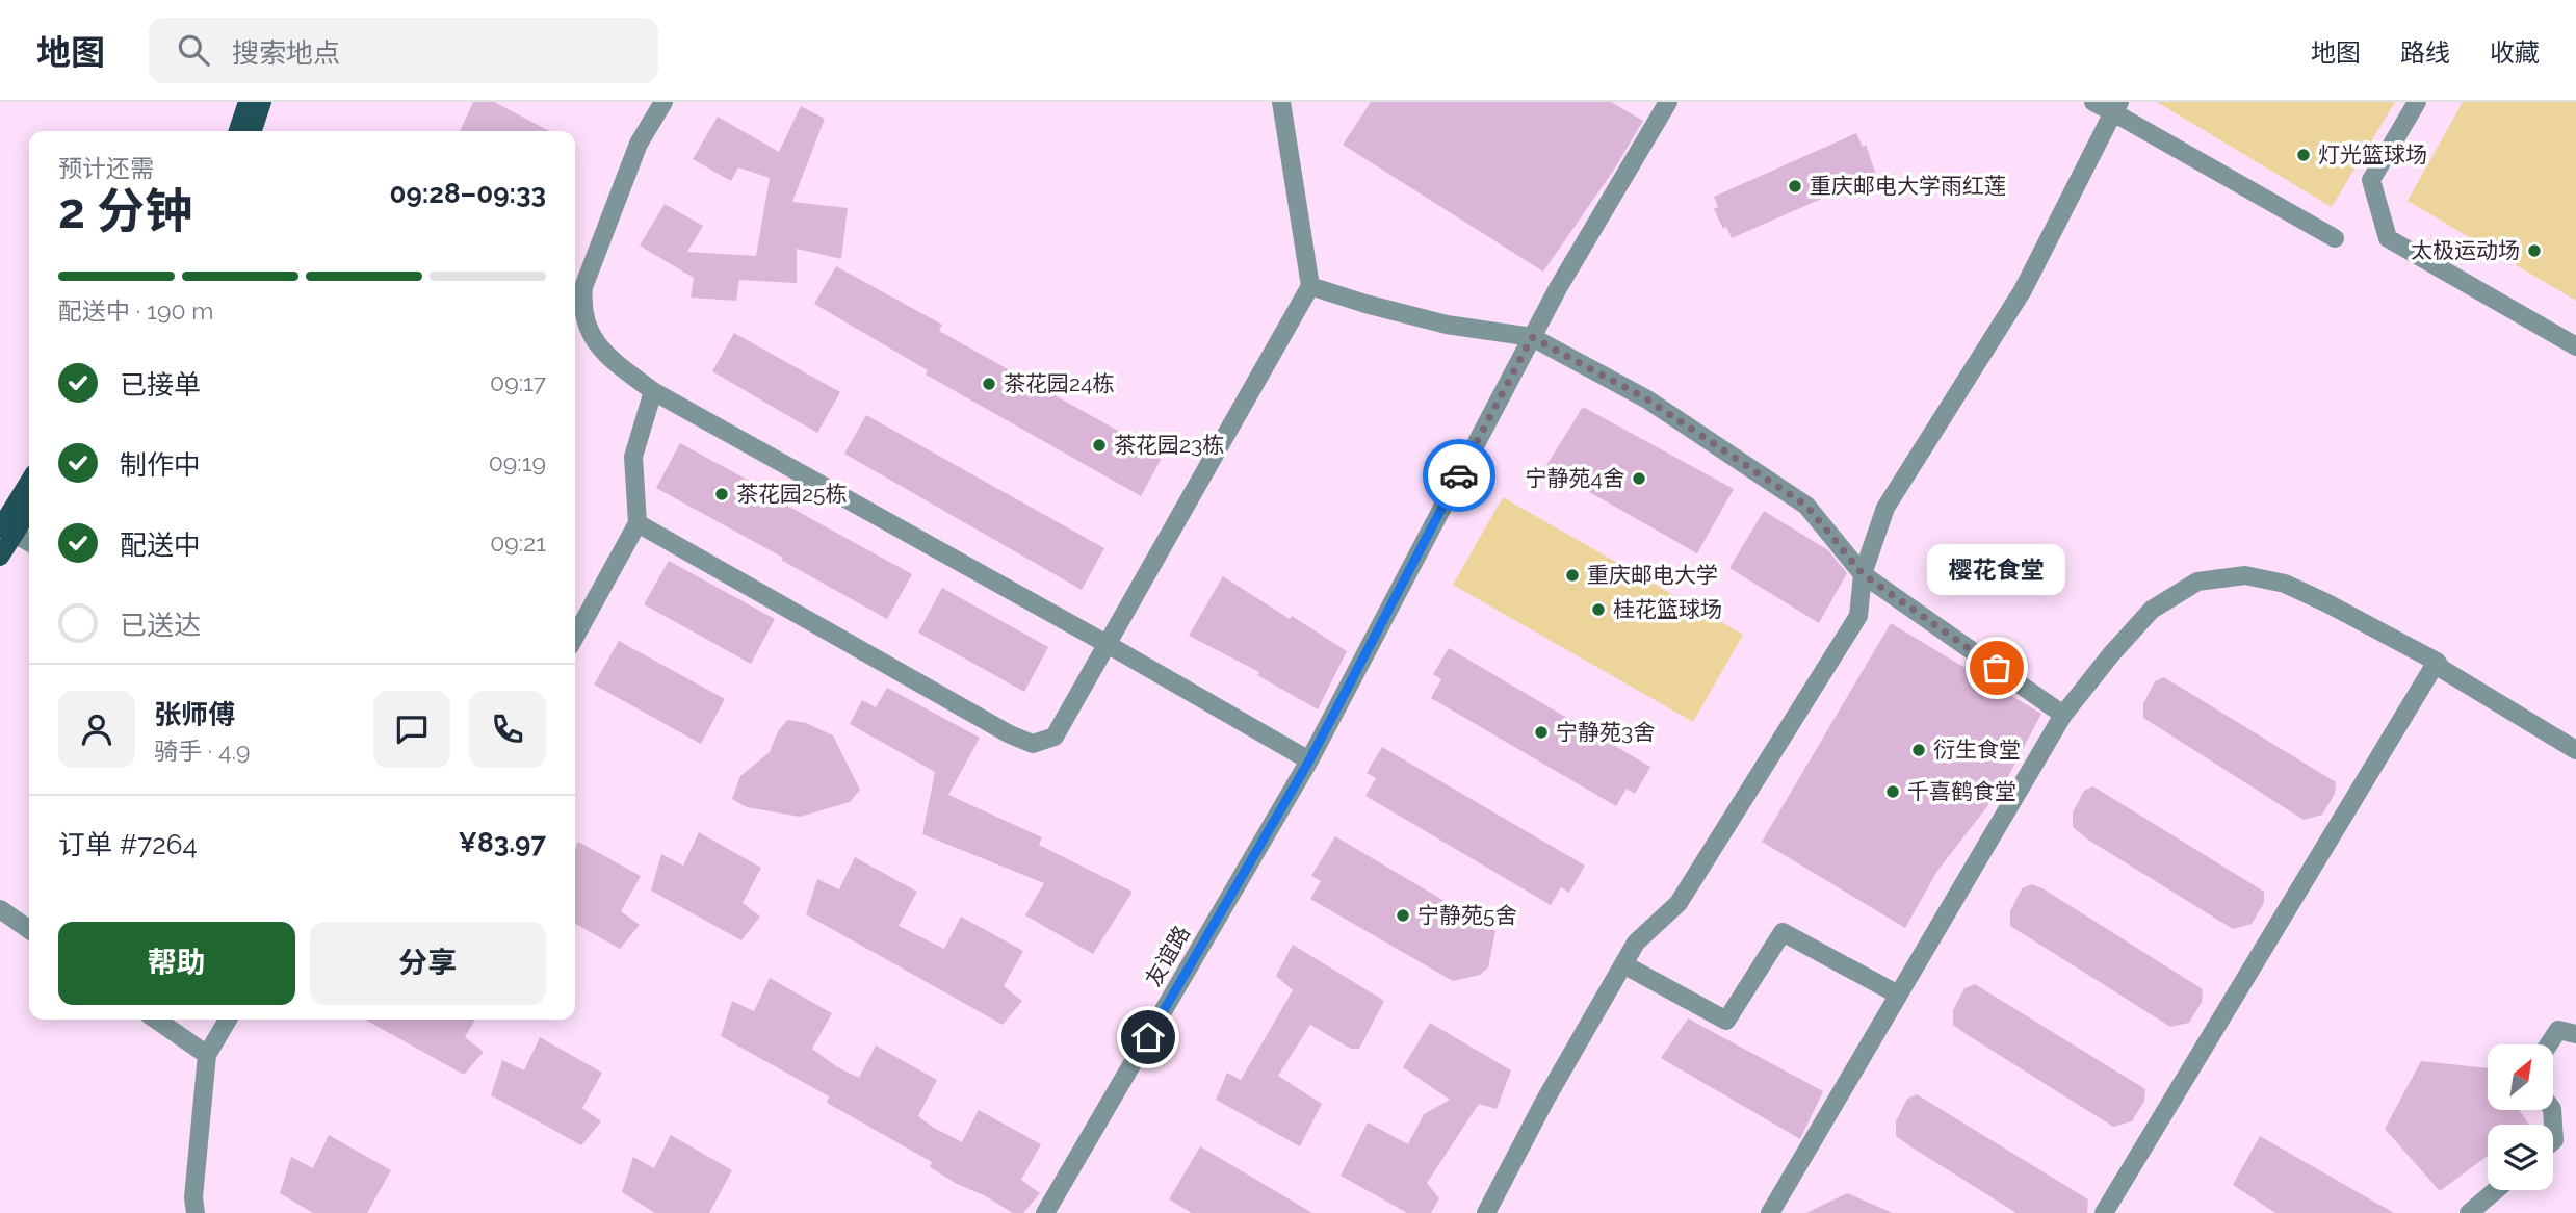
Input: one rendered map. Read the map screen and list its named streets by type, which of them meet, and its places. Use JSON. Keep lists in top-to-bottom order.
{
  "streets": {
    "street": ["友谊路"]
  },
  "places": [
    "灯光篮球场",
    "重庆邮电大学雨红莲",
    "太极运动场",
    "茶花园24栋",
    "茶花园23栋",
    "宁静苑4舍",
    "茶花园25栋",
    "重庆邮电大学",
    "桂花篮球场",
    "樱花食堂",
    "宁静苑3舍",
    "衍生食堂",
    "千喜鹤食堂",
    "宁静苑5舍"
  ],
  "north": "top right",
  "page": {
    "header": "地图",
    "search": "搜索地点",
    "nav": ["地图", "路线", "收藏"],
    "heading": ["2 分钟", "预计还需", "09:28–09:33"],
    "panel": [
      "张师傅",
      "骑手 · 4.9",
      "订单 #7264",
      "¥83.97"
    ],
    "bar": "配送中 · 190 m",
    "list": [
      ["已接单", "09:17"],
      ["制作中", "09:19"],
      ["配送中", "09:21"],
      "已送达"
    ],
    "bubble": "樱花食堂",
    "buttons": ["帮助", "分享"]
  }
}
